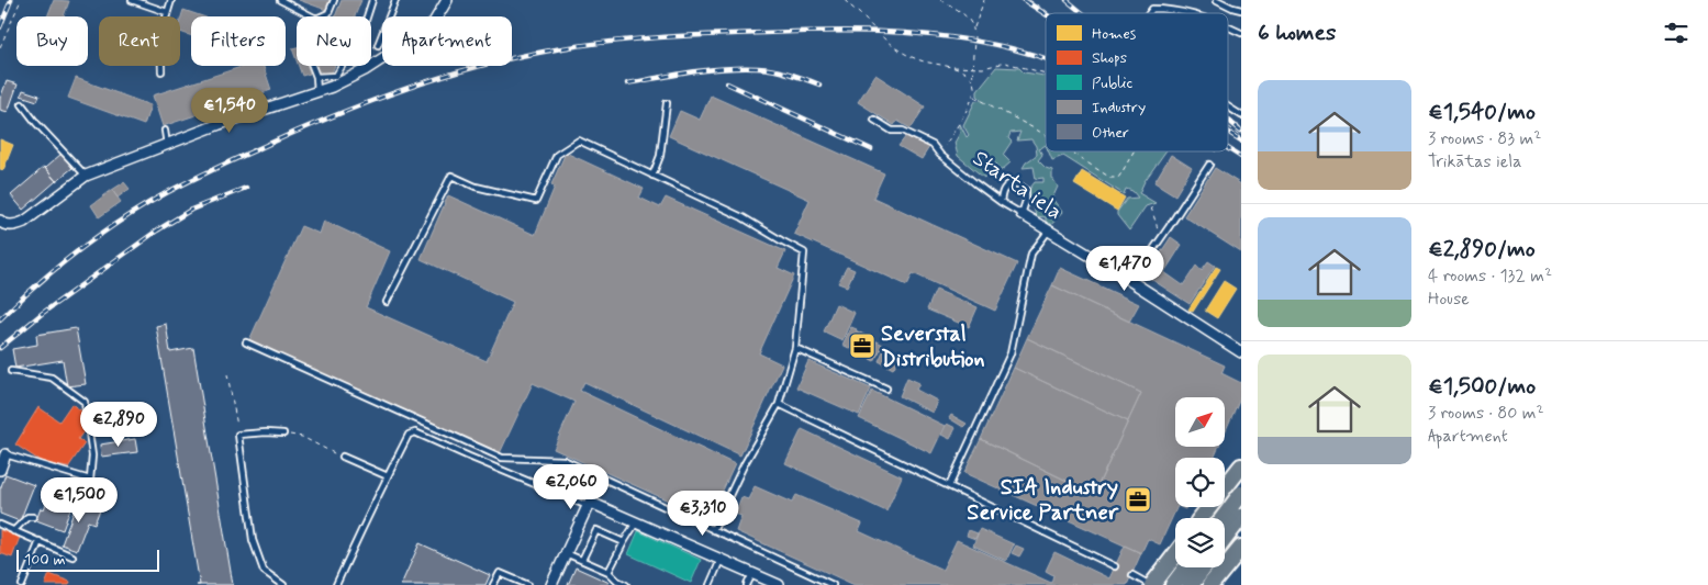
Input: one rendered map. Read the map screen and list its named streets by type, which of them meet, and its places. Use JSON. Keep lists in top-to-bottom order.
{
  "streets": {
    "street": ["Starta iela"]
  },
  "places": {
    "office": ["Severstal Distribution", "SIA Industry Service Partner"]
  },
  "legend": [
    "Homes",
    "Shops",
    "Public",
    "Industry",
    "Other"
  ],
  "scale_bar": "100 m",
  "north": "top right",
  "page": {
    "heading": "6 homes",
    "chip": [
      "Buy",
      "Rent",
      "Filters",
      "New",
      "Apartment"
    ],
    "list": [
      {
        "name": "€1,540/mo",
        "note": "3 rooms · 83 m² · Trikātas iela"
      },
      {
        "name": "€2,890/mo",
        "note": "4 rooms · 132 m² · House"
      },
      {
        "name": "€1,500/mo",
        "note": "3 rooms · 80 m² · Apartment"
      }
    ],
    "price": [
      "€1,540",
      "€1,470",
      "€2,890",
      "€2,060",
      "€1,500",
      "€3,310"
    ],
    "scale": "100 m"
  }
}
